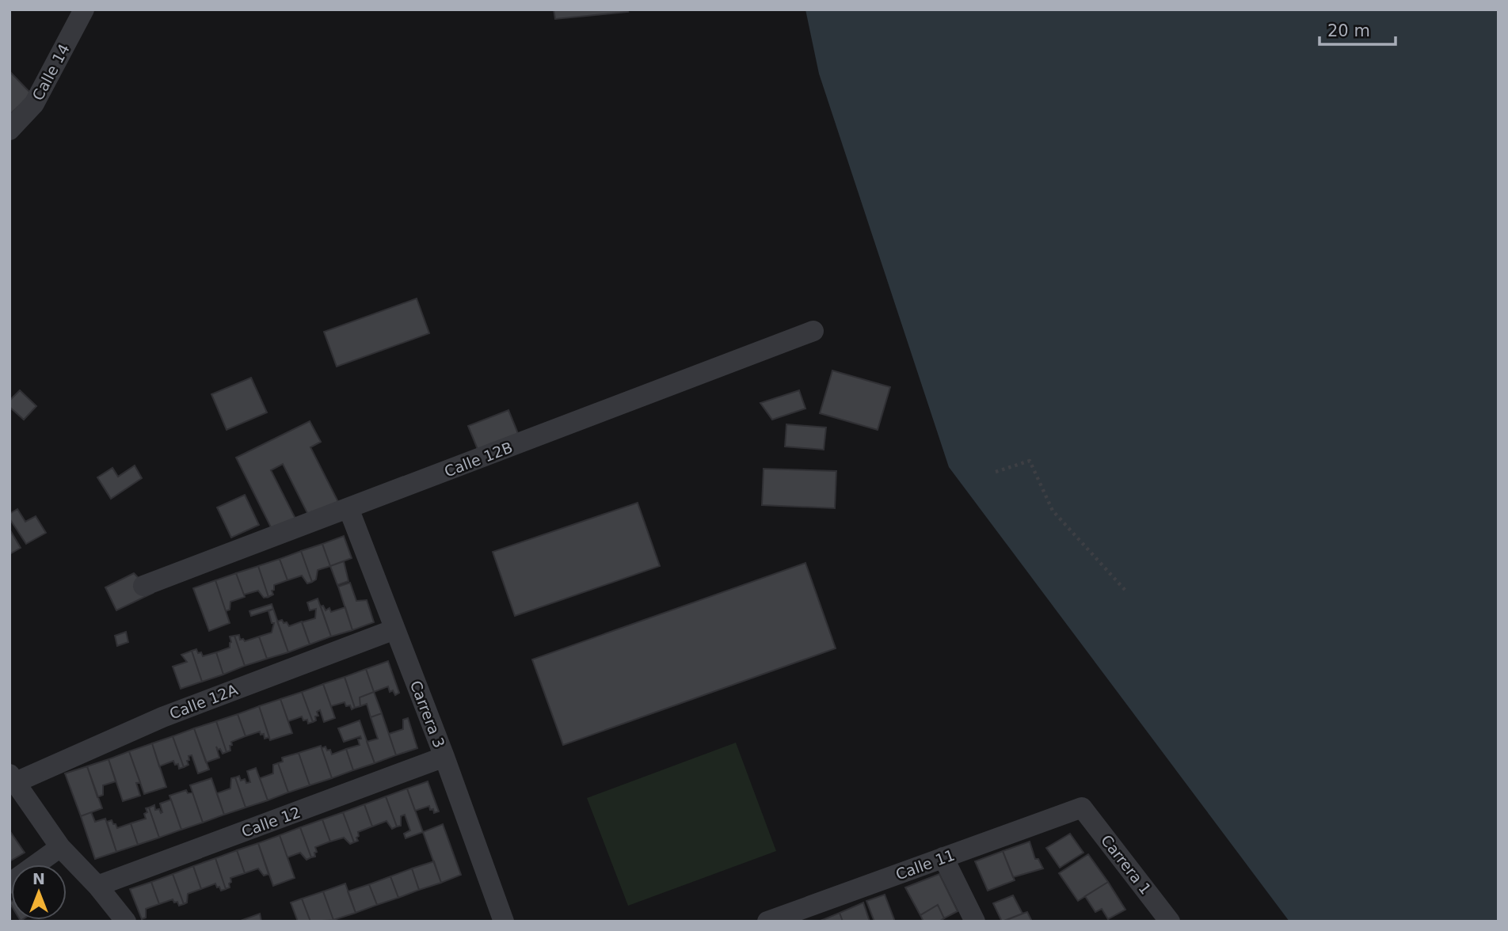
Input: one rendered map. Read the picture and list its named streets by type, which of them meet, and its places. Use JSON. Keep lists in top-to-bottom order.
{
  "streets": {
    "street": [
      "Calle 14",
      "Calle 12B",
      "Calle 12A",
      "Carrera 3",
      "Calle 12",
      "Calle 11",
      "Carrera 1"
    ]
  },
  "crossings": [
    ["Calle 12B", "Carrera 3"],
    ["Calle 12A", "Carrera 3"],
    ["Carrera 3", "Calle 12"],
    ["Calle 11", "Carrera 1"]
  ],
  "scale_bar": "20 m",
  "north": "top"
}
